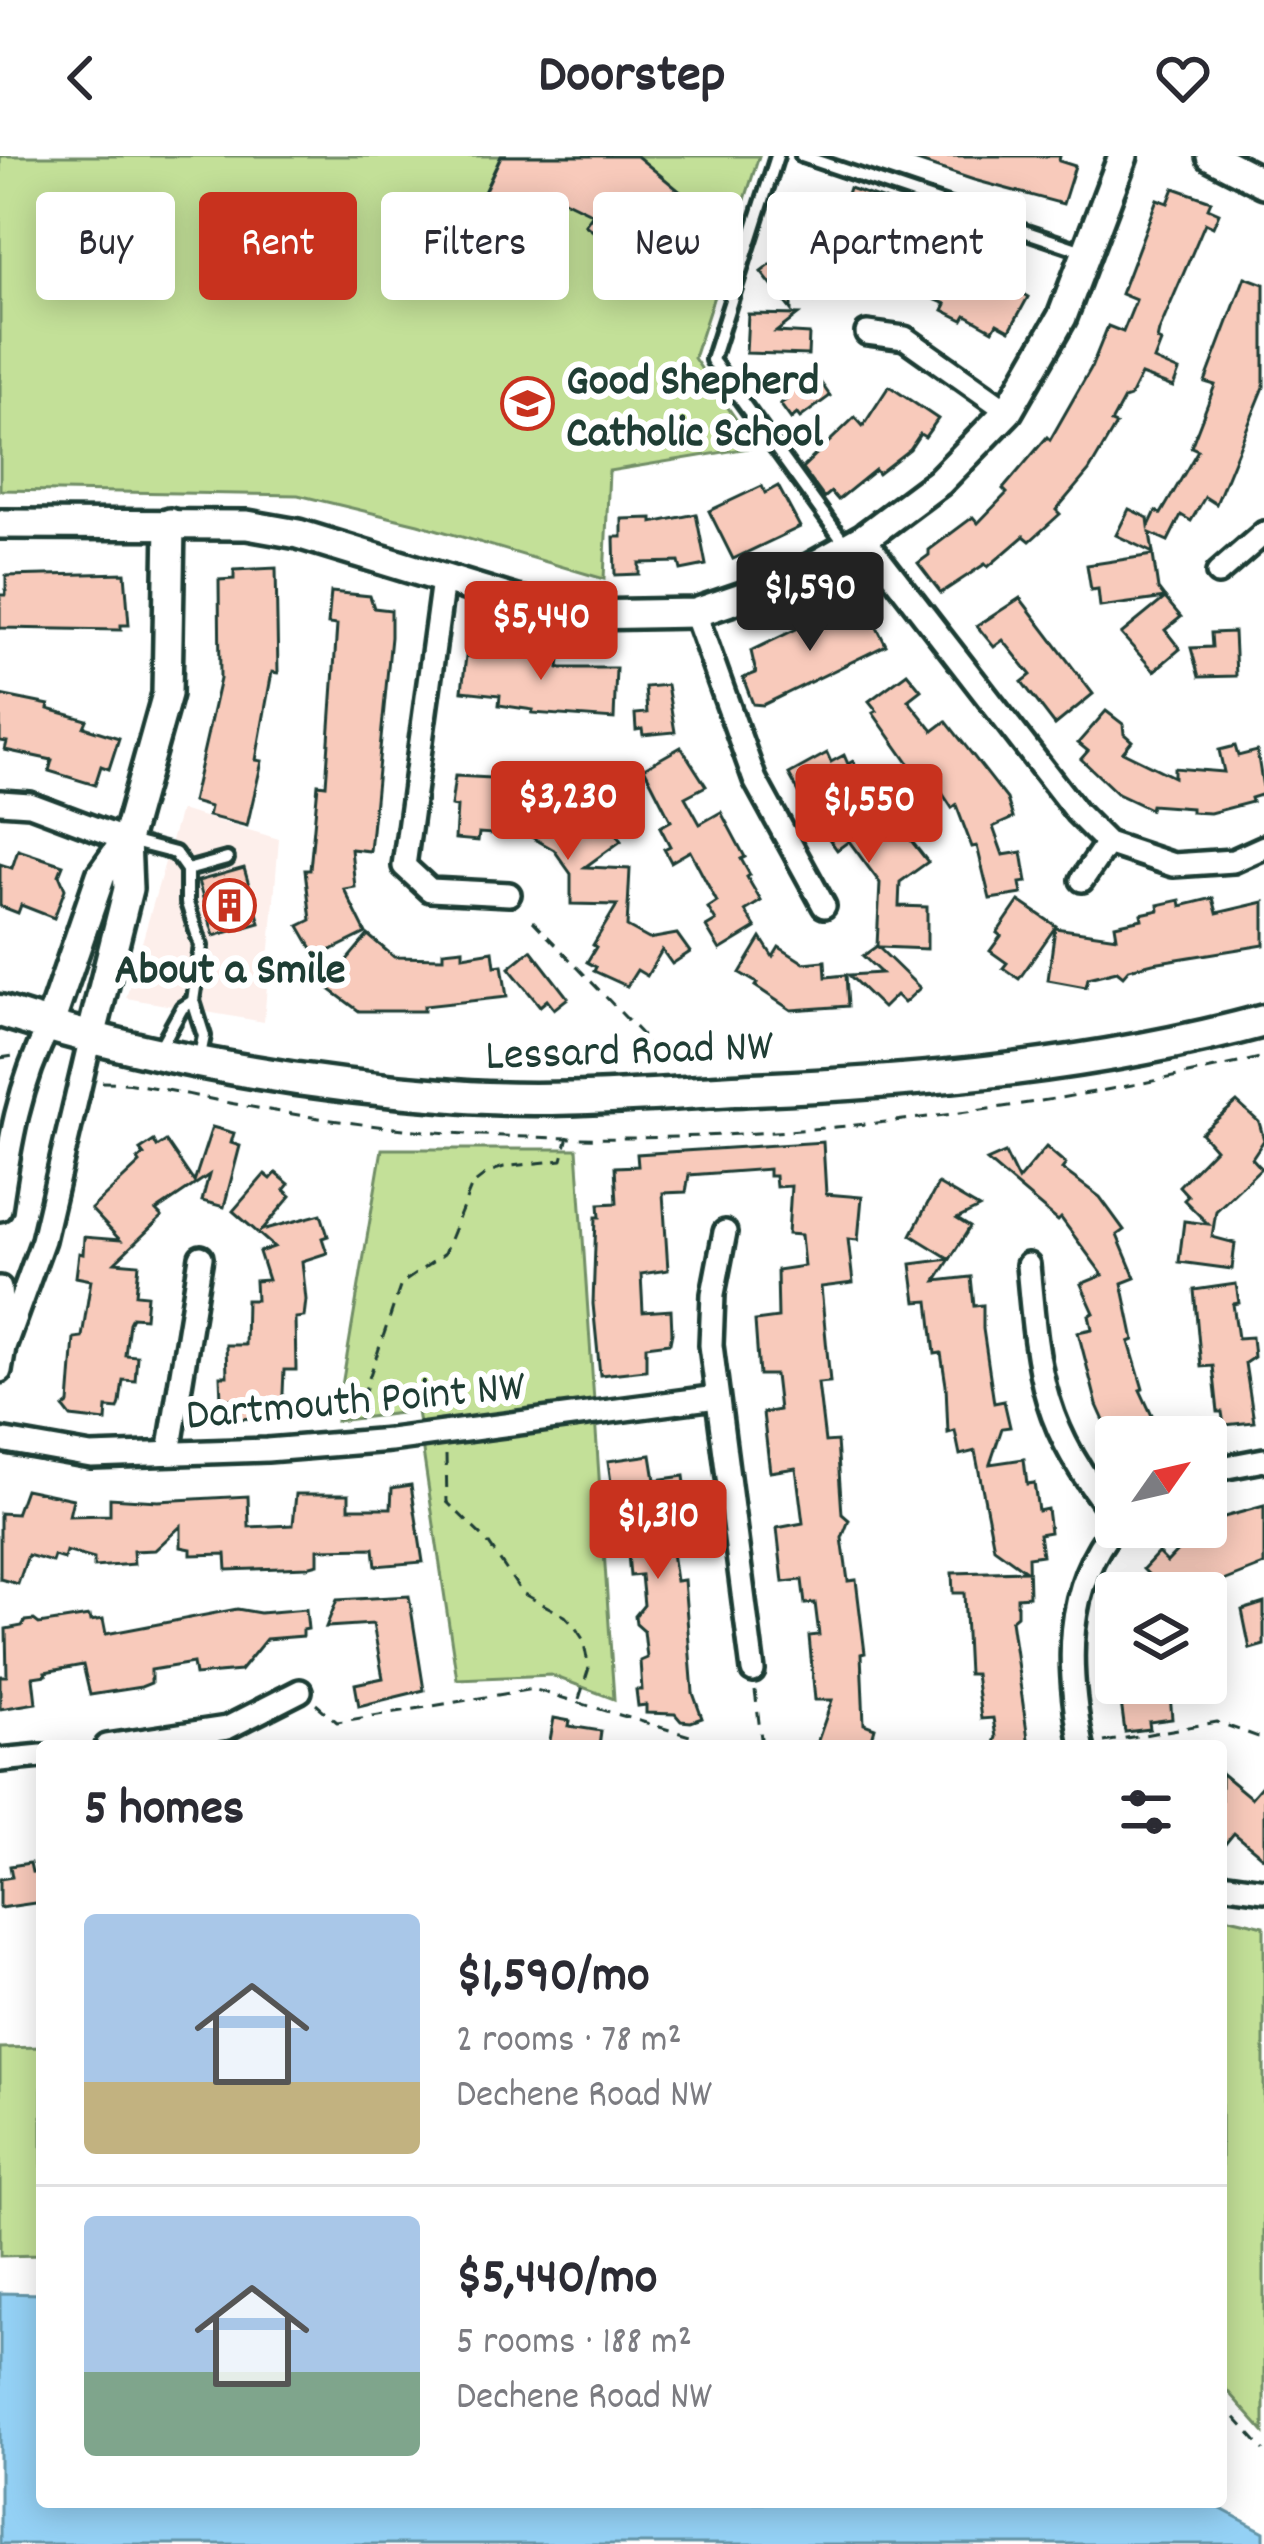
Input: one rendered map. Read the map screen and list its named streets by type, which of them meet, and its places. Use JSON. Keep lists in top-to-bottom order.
{
  "streets": {
    "main road": ["Lessard Road NW"],
    "street": ["Dartmouth Point NW"]
  },
  "places": {
    "school or university": ["Good Shepherd Catholic School"],
    "building": ["About a Smile"]
  },
  "north": "top right",
  "page": {
    "header": "Doorstep",
    "chip": [
      "Buy",
      "Rent",
      "Filters",
      "New",
      "Apartment"
    ],
    "price": [
      "$1,590",
      "$5,440",
      "$3,230",
      "$1,550",
      "$1,310"
    ],
    "heading": "5 homes",
    "list": [
      {
        "name": "$1,590/mo",
        "note": "2 rooms · 78 m² · Dechene Road NW"
      },
      {
        "name": "$5,440/mo",
        "note": "5 rooms · 188 m² · Dechene Road NW"
      }
    ]
  }
}
